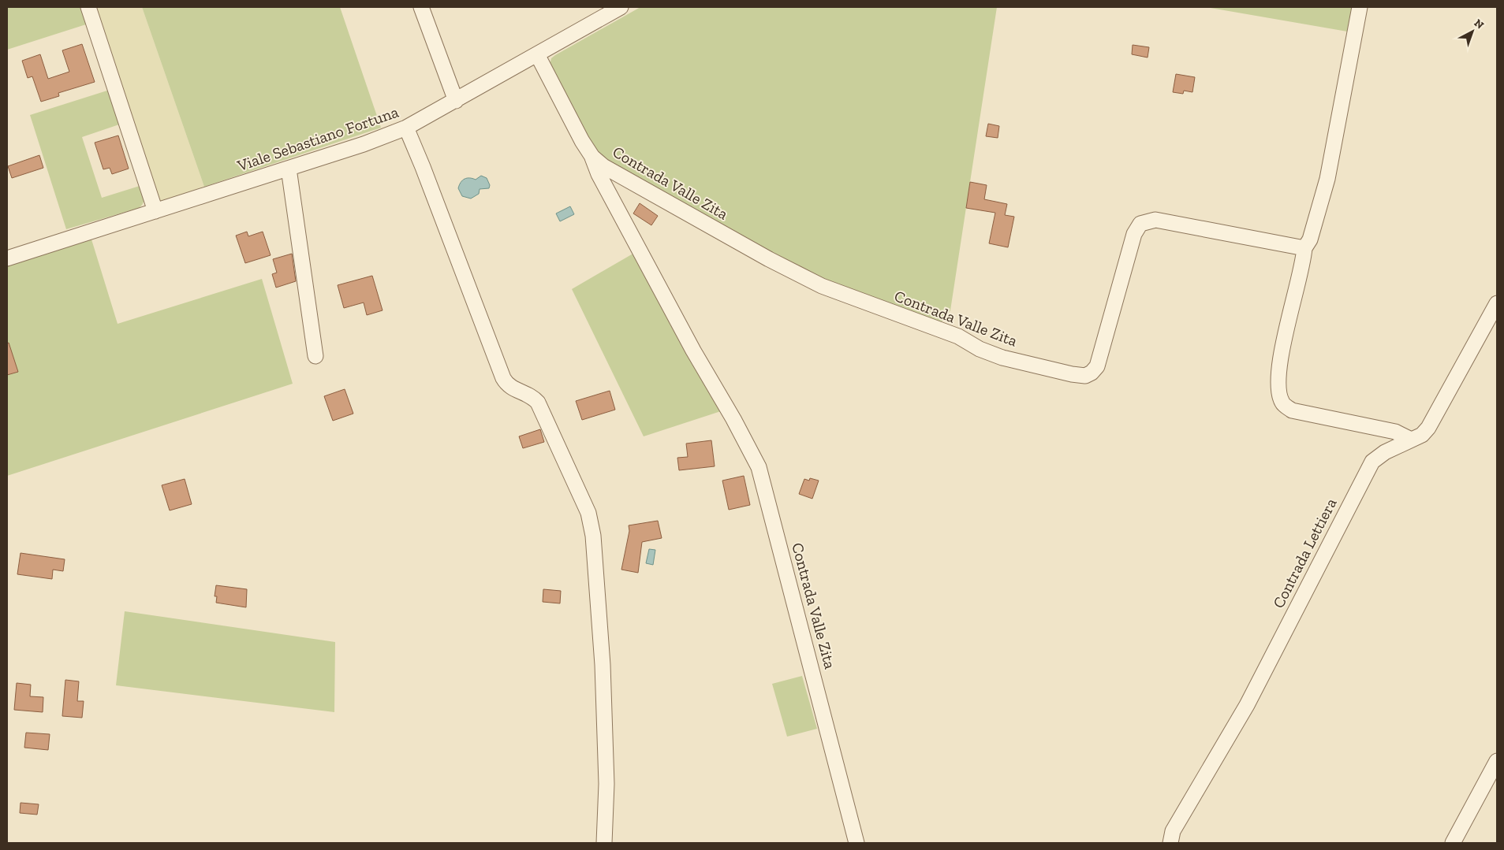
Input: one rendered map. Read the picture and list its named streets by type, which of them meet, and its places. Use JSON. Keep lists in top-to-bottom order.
{
  "streets": {
    "street": ["Viale Sebastiano Fortuna", "Contrada Valle Zita", "Contrada Lettiera"]
  },
  "crossings": [
    ["Viale Sebastiano Fortuna", "Contrada Valle Zita"]
  ],
  "north": "top right"
}
